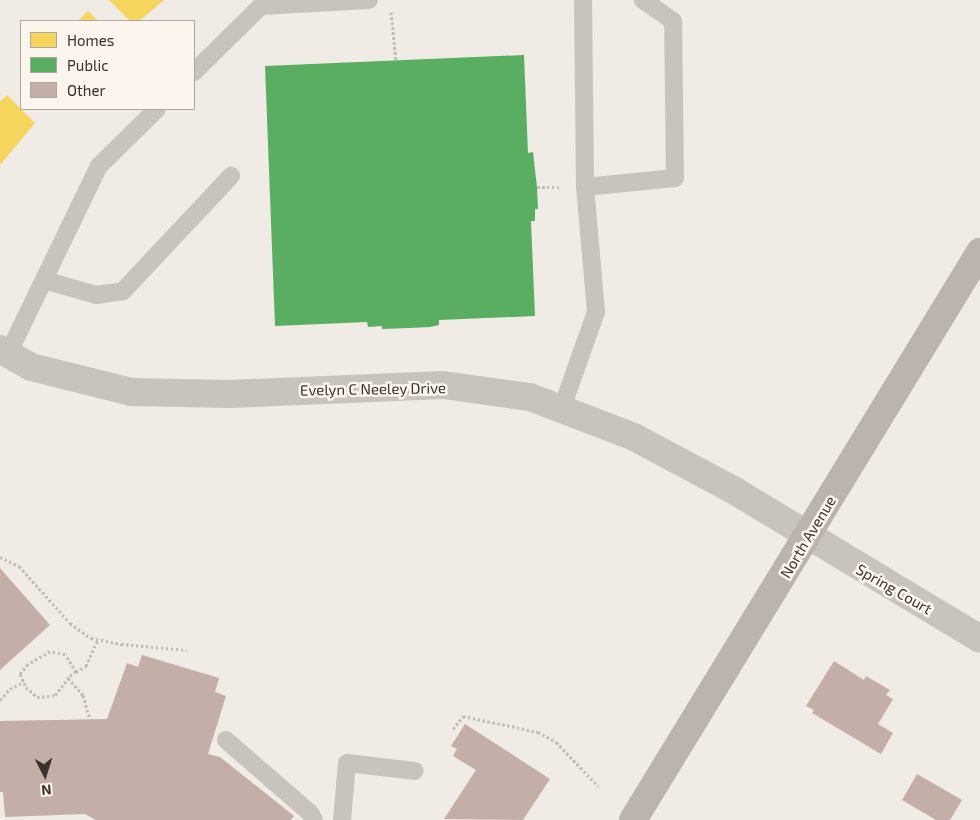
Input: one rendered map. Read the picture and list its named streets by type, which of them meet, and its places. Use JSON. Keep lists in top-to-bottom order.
{
  "streets": {
    "main road": ["North Avenue"],
    "street": ["Evelyn C Neeley Drive", "Spring Court"]
  },
  "crossings": [
    ["Evelyn C Neeley Drive", "North Avenue"],
    ["Evelyn C Neeley Drive", "Spring Court"],
    ["North Avenue", "Spring Court"]
  ],
  "legend": ["Homes", "Public", "Other"],
  "north": "bottom"
}
